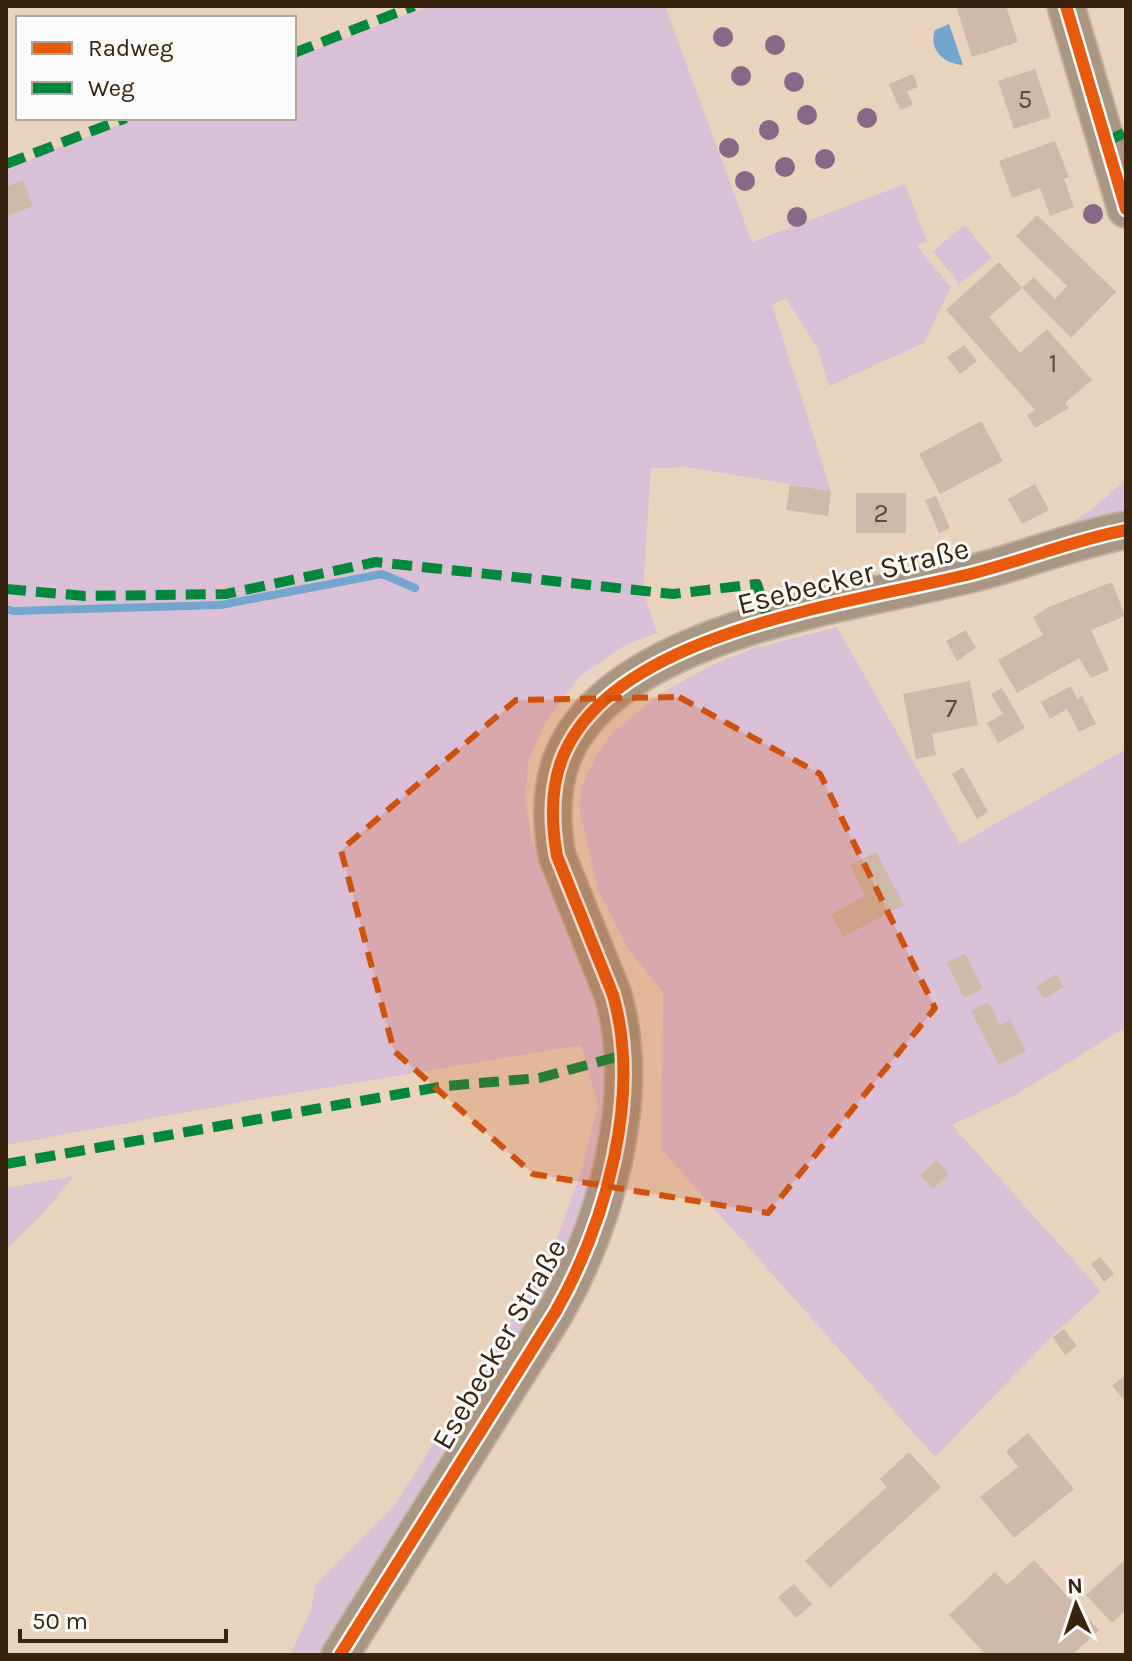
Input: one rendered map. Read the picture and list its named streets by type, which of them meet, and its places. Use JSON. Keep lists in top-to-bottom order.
{
  "streets": {
    "street": ["Esebecker Straße"]
  },
  "house_numbers": [
    "5",
    "1",
    "2",
    "7"
  ],
  "legend": ["Radweg", "Weg"],
  "scale_bar": "50 m",
  "north": "top"
}
